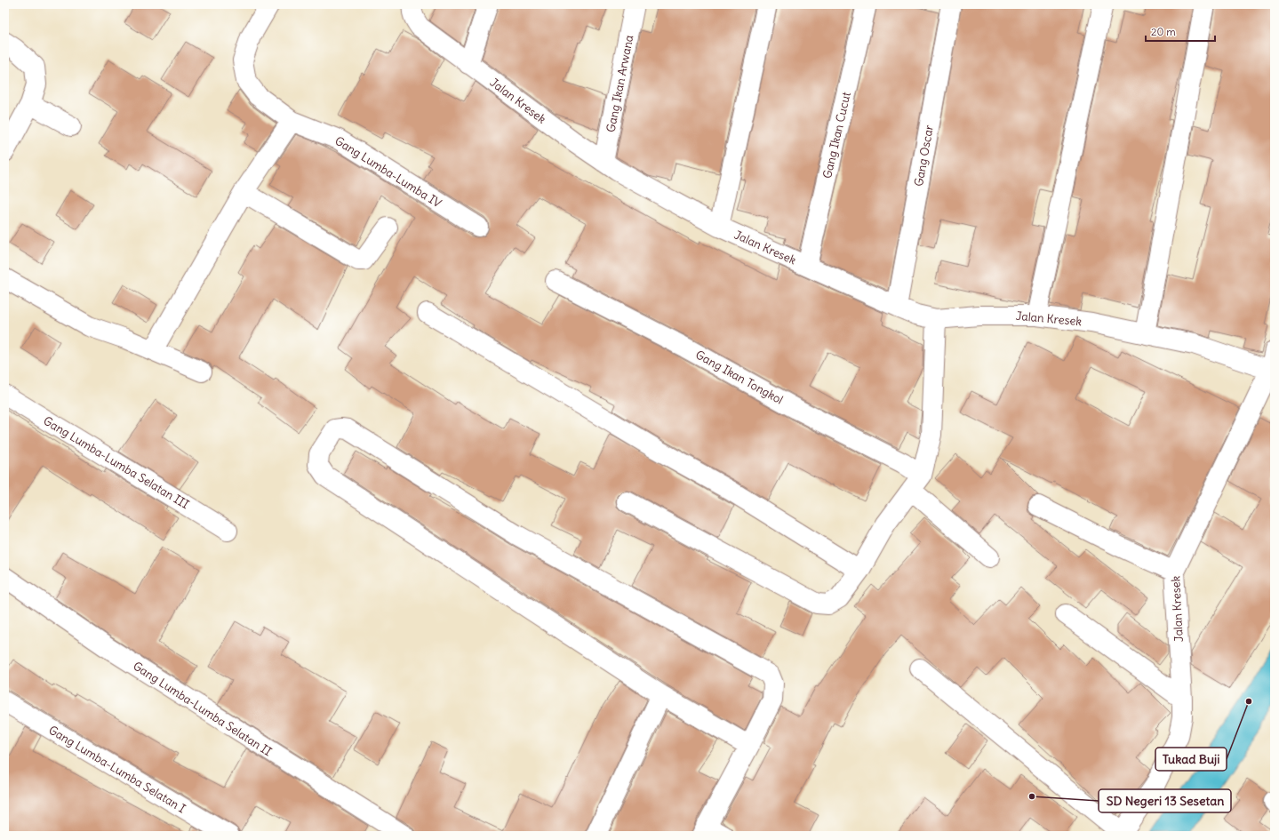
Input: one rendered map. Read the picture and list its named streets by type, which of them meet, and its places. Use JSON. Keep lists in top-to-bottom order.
{
  "streets": {
    "street": [
      "Gang Ikan Arwana",
      "Jalan Kresek",
      "Gang Ikan Cucut",
      "Gang Oscar",
      "Gang Lumba-Lumba IV",
      "Gang Ikan Tongkol",
      "Gang Lumba-Lumba Selatan III",
      "Gang Lumba-Lumba Selatan II",
      "Gang Lumba-Lumba Selatan I"
    ]
  },
  "crossings": [
    ["Gang Ikan Arwana", "Jalan Kresek"],
    ["Jalan Kresek", "Gang Ikan Cucut"],
    ["Jalan Kresek", "Gang Oscar"]
  ],
  "places": ["Tukad Buji", "SD Negeri 13 Sesetan"],
  "scale_bar": "20 m"
}
